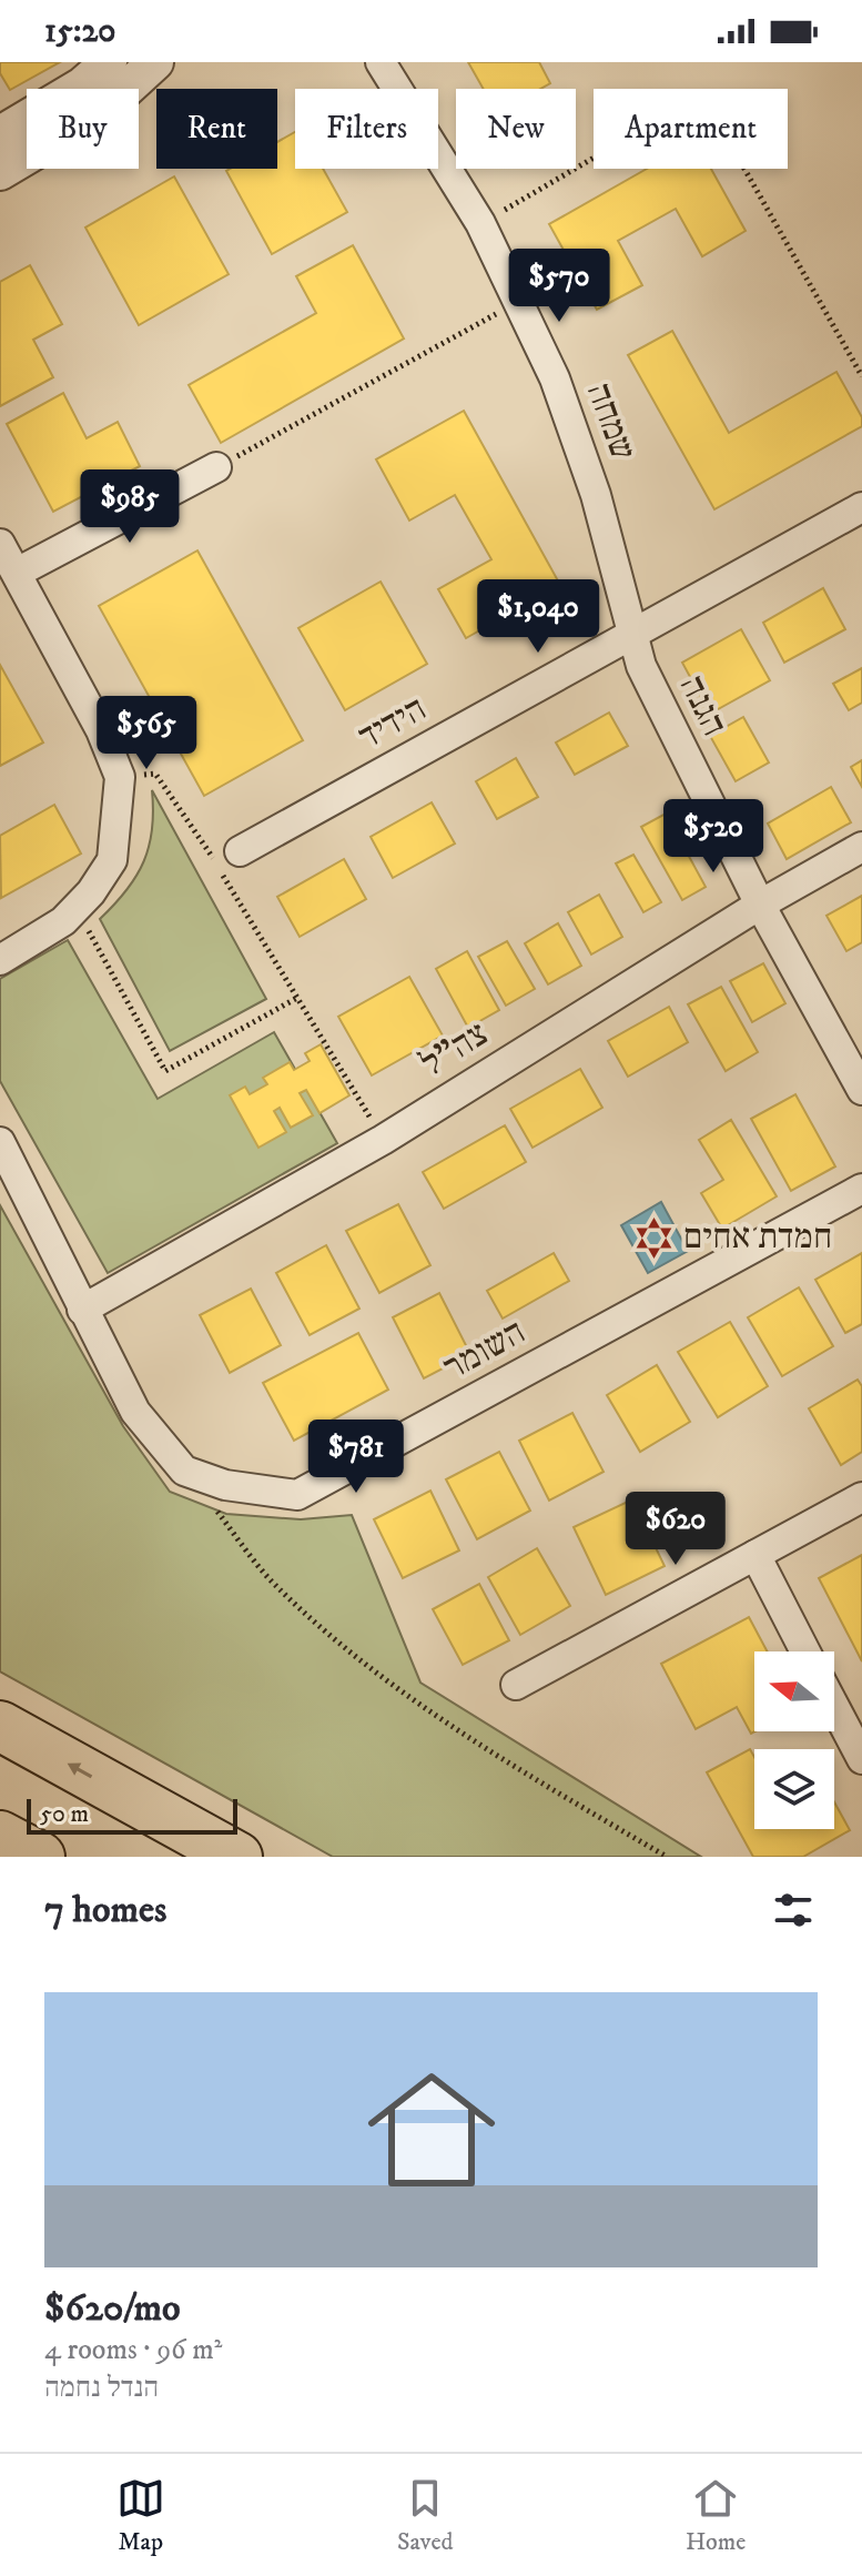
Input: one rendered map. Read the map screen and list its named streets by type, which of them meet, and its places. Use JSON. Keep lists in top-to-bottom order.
{
  "streets": {
    "street": [
      "שמחה",
      "הגנה",
      "הידיד",
      "צה\"ל",
      "השומר"
    ]
  },
  "crossings": [
    ["שמחה", "הגנה"],
    ["שמחה", "הידיד"],
    ["הגנה", "הידיד"],
    ["הגנה", "צה\"ל"]
  ],
  "places": {
    "synagogue": ["חמדת אחים"]
  },
  "scale_bar": "50 m",
  "north": "left",
  "page": {
    "status": "15:20",
    "chip": [
      "Buy",
      "Rent",
      "Filters",
      "New",
      "Apartment"
    ],
    "price": [
      "$570",
      "$985",
      "$1,040",
      "$565",
      "$520",
      "$781",
      "$620"
    ],
    "scale": "50 m",
    "heading": "7 homes",
    "list": [
      {
        "name": "$620/mo",
        "note": "4 rooms · 96 m² · הנדל נחמה"
      }
    ],
    "tabs": ["Map", "Saved", "Home"]
  }
}
